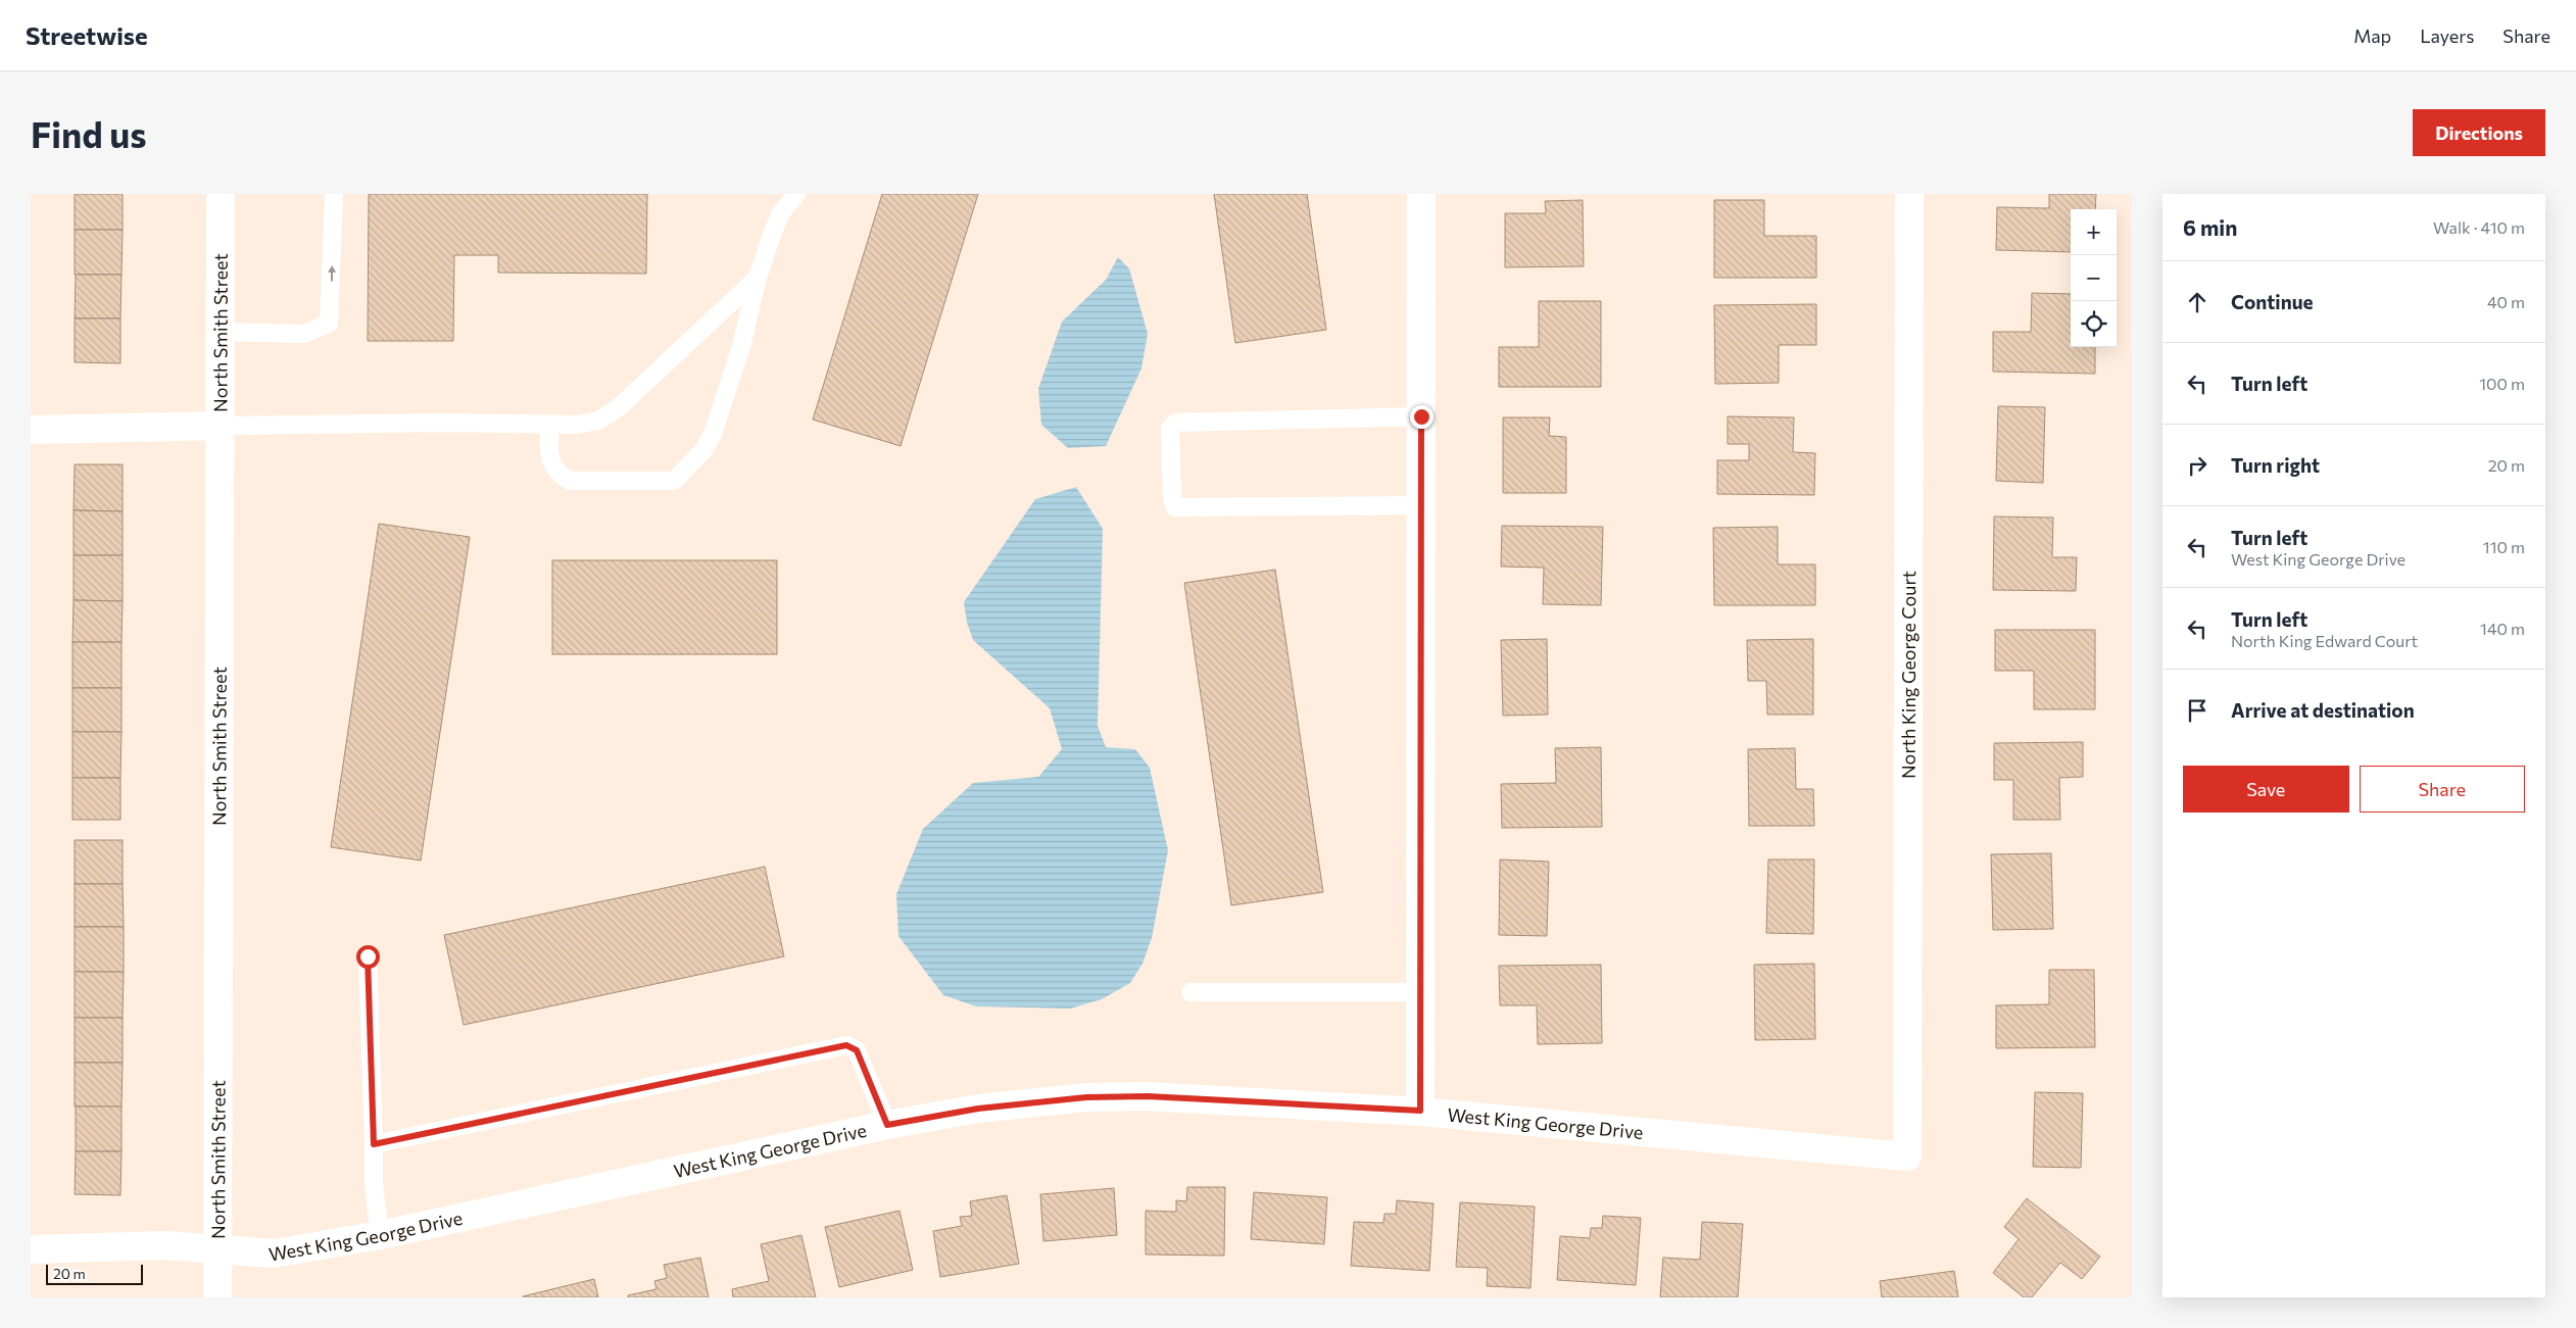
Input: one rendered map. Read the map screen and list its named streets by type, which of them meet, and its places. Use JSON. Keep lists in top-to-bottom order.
{
  "streets": {
    "street": ["North Smith Street", "North King George Court", "West King George Drive"]
  },
  "crossings": [
    ["North Smith Street", "West King George Drive"],
    ["North King George Court", "West King George Drive"]
  ],
  "scale_bar": "20 m",
  "page": {
    "header": "Streetwise",
    "nav": ["Map", "Layers", "Share"],
    "buttons": [
      "Directions",
      ["Save", "Share"]
    ],
    "title": "Find us",
    "heading": ["6 min", "Walk · 410 m"],
    "map_buttons": ["+", "−"],
    "list": [
      ["Continue", "40 m"],
      ["Turn left", "100 m"],
      ["Turn right", "20 m"],
      ["Turn left", "West King George Drive", "110 m"],
      ["Turn left", "North King Edward Court", "140 m"],
      "Arrive at destination"
    ],
    "scale": "20 m"
  }
}
